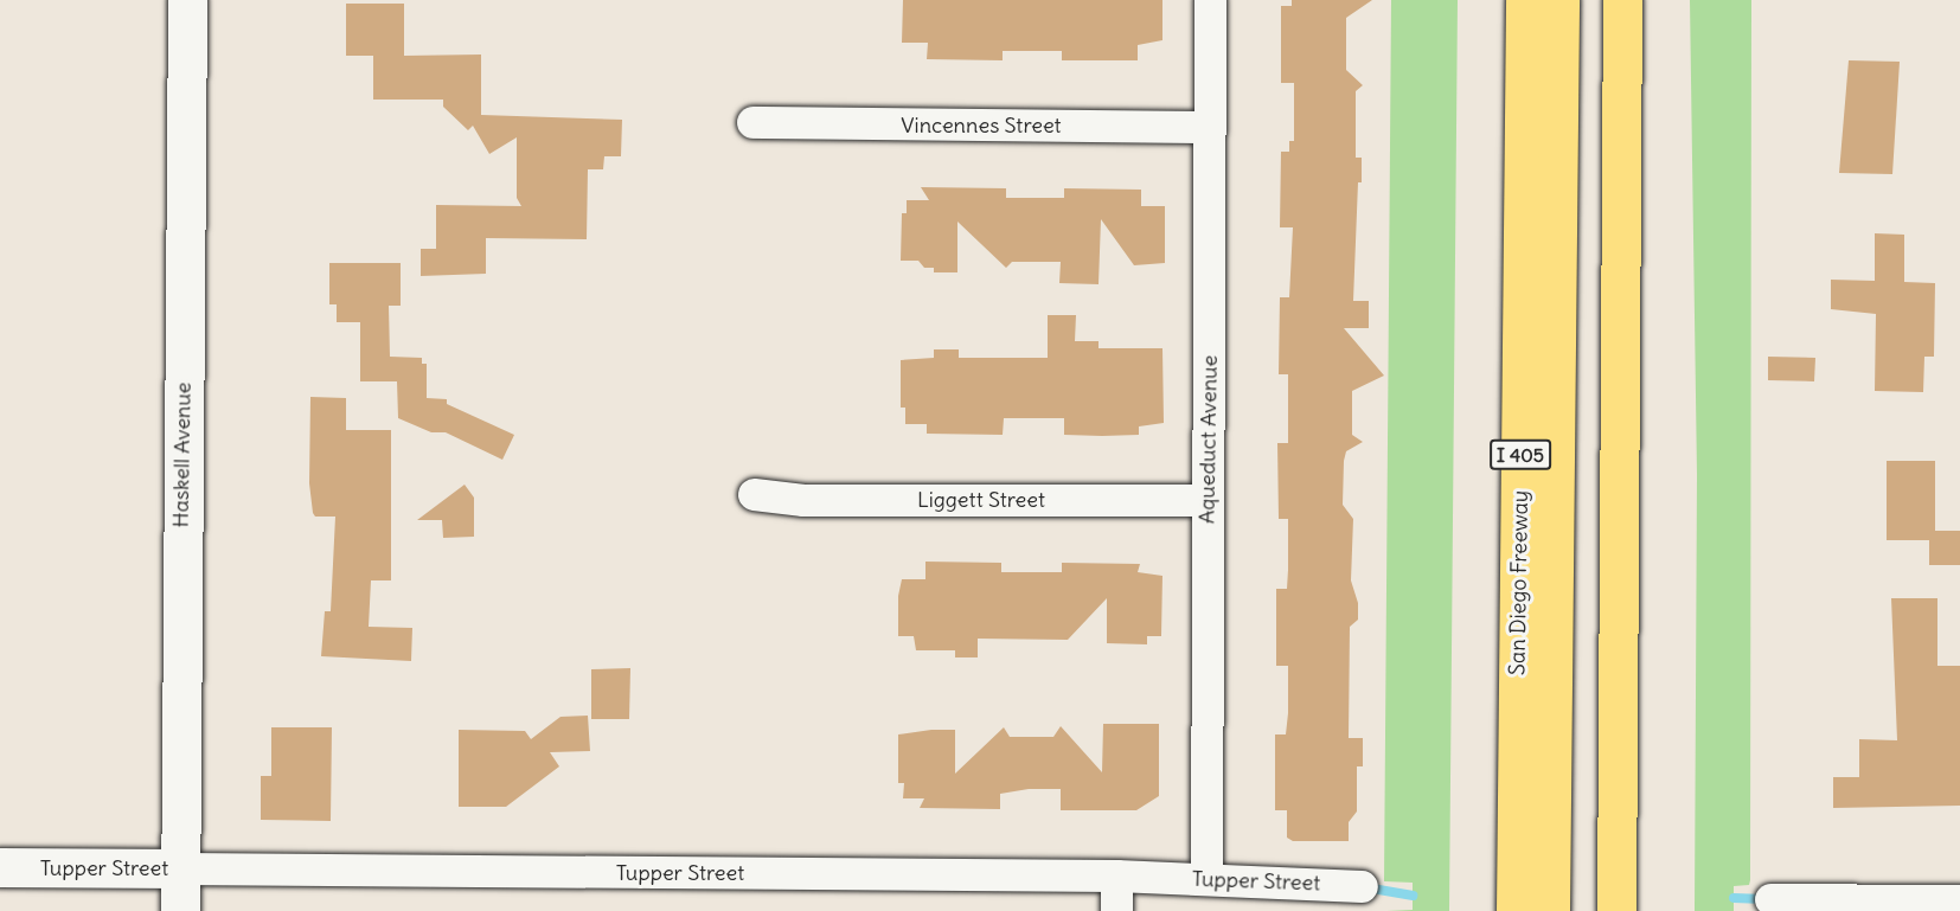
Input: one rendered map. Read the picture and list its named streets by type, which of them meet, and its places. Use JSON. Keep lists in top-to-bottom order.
{
  "streets": {
    "highway": ["I 405", "San Diego Freeway"],
    "main road": ["Haskell Avenue", "Tupper Street"],
    "street": ["Vincennes Street", "Aqueduct Avenue", "Liggett Street"]
  },
  "crossings": [
    ["Vincennes Street", "Aqueduct Avenue"],
    ["Aqueduct Avenue", "Liggett Street"],
    ["Aqueduct Avenue", "Tupper Street"],
    ["Haskell Avenue", "Tupper Street"]
  ]
}
